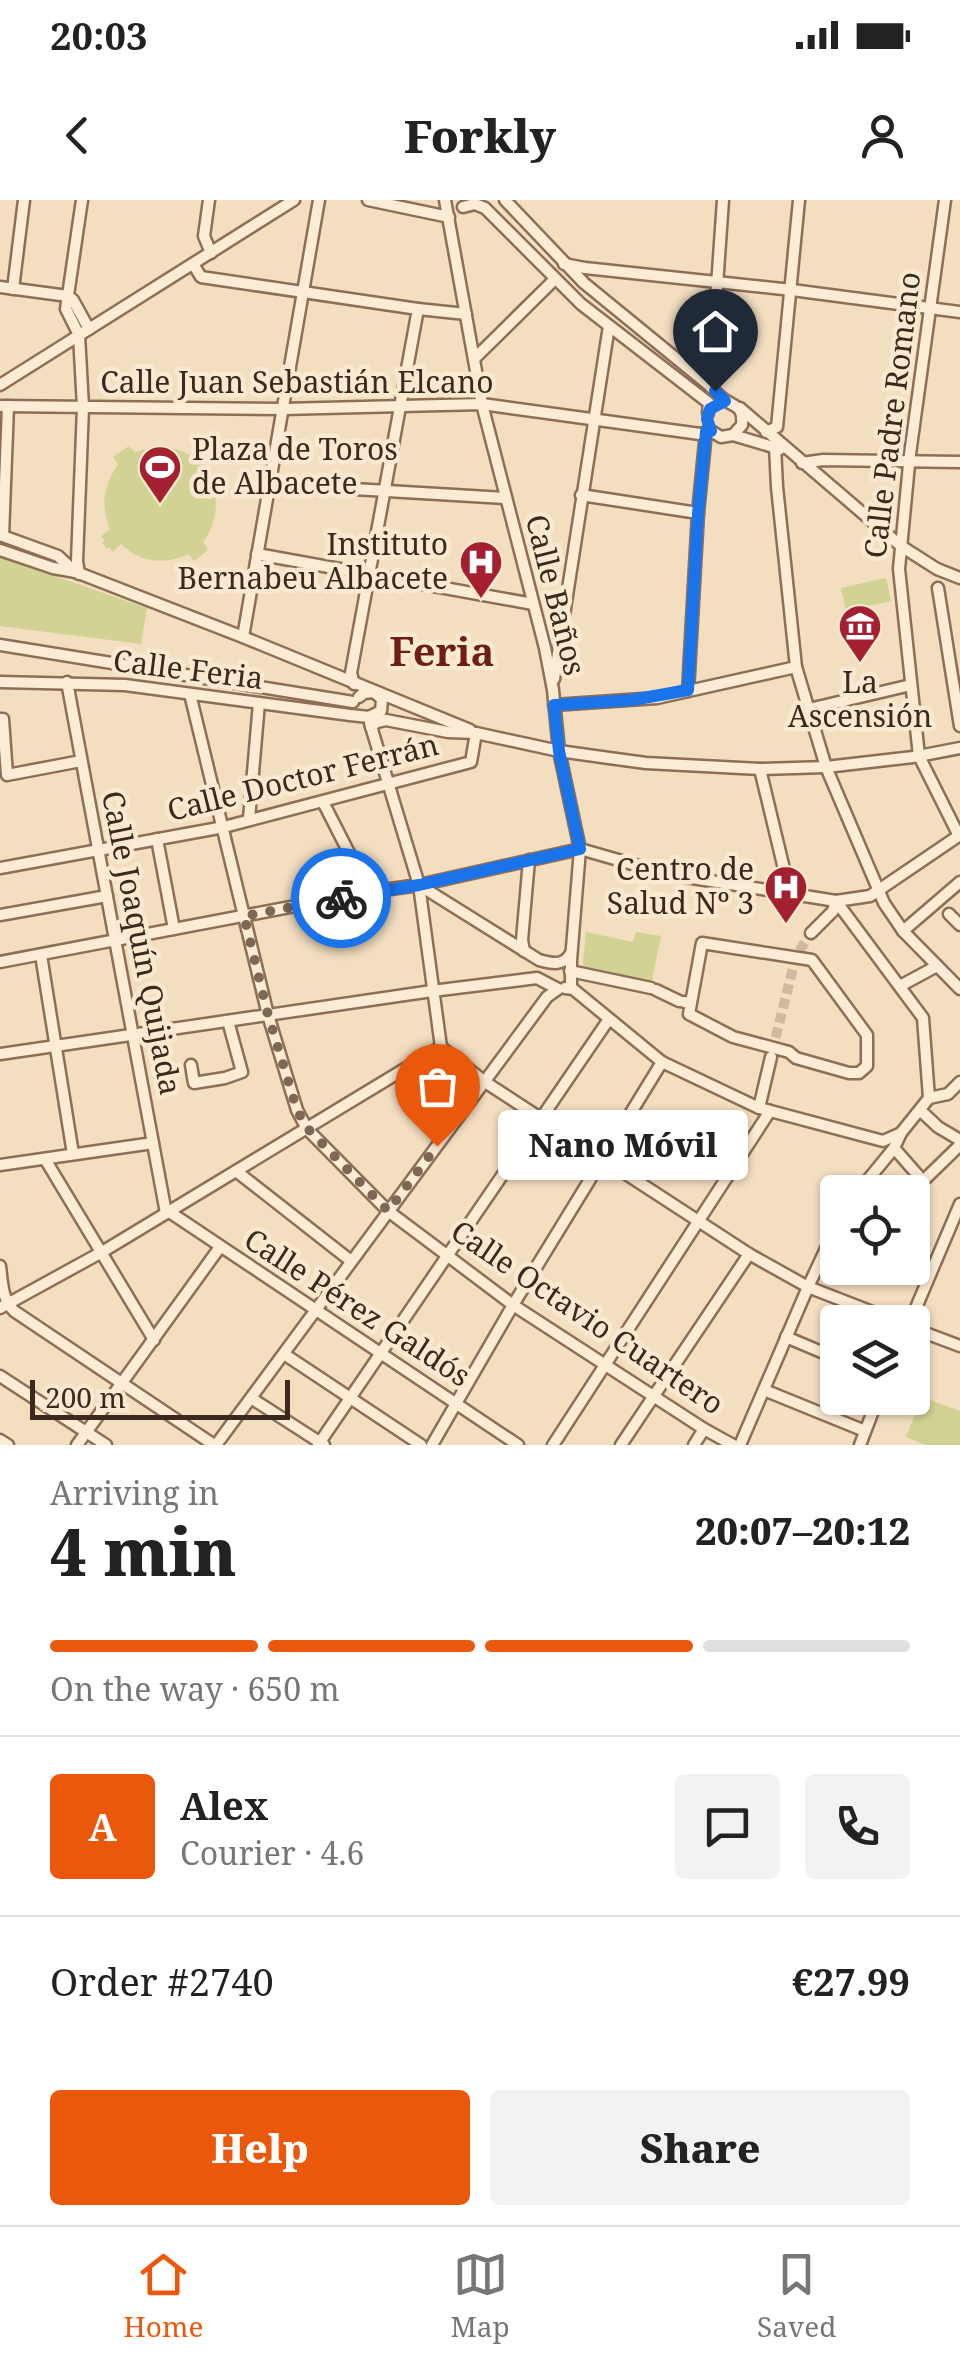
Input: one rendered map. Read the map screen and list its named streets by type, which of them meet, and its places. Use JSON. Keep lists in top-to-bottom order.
{
  "streets": {
    "street": [
      "Calle Juan Sebastián Elcano",
      "Calle Padre Romano",
      "Calle Baños",
      "Calle Feria",
      "Calle Doctor Ferrán",
      "Calle Joaquín Quijada",
      "Calle Pérez Galdós",
      "Calle Octavio Cuartero"
    ]
  },
  "crossings": [
    ["Calle Juan Sebastián Elcano", "Calle Baños"],
    ["Calle Padre Romano", "Calle Feria"],
    ["Calle Baños", "Calle Feria"],
    ["Calle Feria", "Calle Doctor Ferrán"],
    ["Calle Feria", "Calle Joaquín Quijada"],
    ["Calle Feria", "Calle Octavio Cuartero"],
    ["Calle Doctor Ferrán", "Calle Joaquín Quijada"],
    ["Calle Doctor Ferrán", "Calle Octavio Cuartero"],
    ["Calle Joaquín Quijada", "Calle Pérez Galdós"]
  ],
  "districts": ["Feria"],
  "places": {
    "sports": ["Plaza de Toros de Albacete"],
    "hospital": ["Instituto Bernabeu Albacete", "Centro de Salud Nº 3"],
    "museum": ["La Ascensión"],
    "other": ["Nano Móvil"]
  },
  "scale_bar": "200 m",
  "page": {
    "status": "20:03",
    "header": "Forkly",
    "bubble": "Nano Móvil",
    "scale": "200 m",
    "heading": ["4 min", "Arriving in", "20:07–20:12"],
    "panel": [
      "Alex",
      "Courier · 4.6",
      "Order #2740",
      "€27.99"
    ],
    "bar": "On the way · 650 m",
    "round": "A",
    "buttons": ["Help", "Share"],
    "tabs": ["Home", "Map", "Saved"]
  }
}
